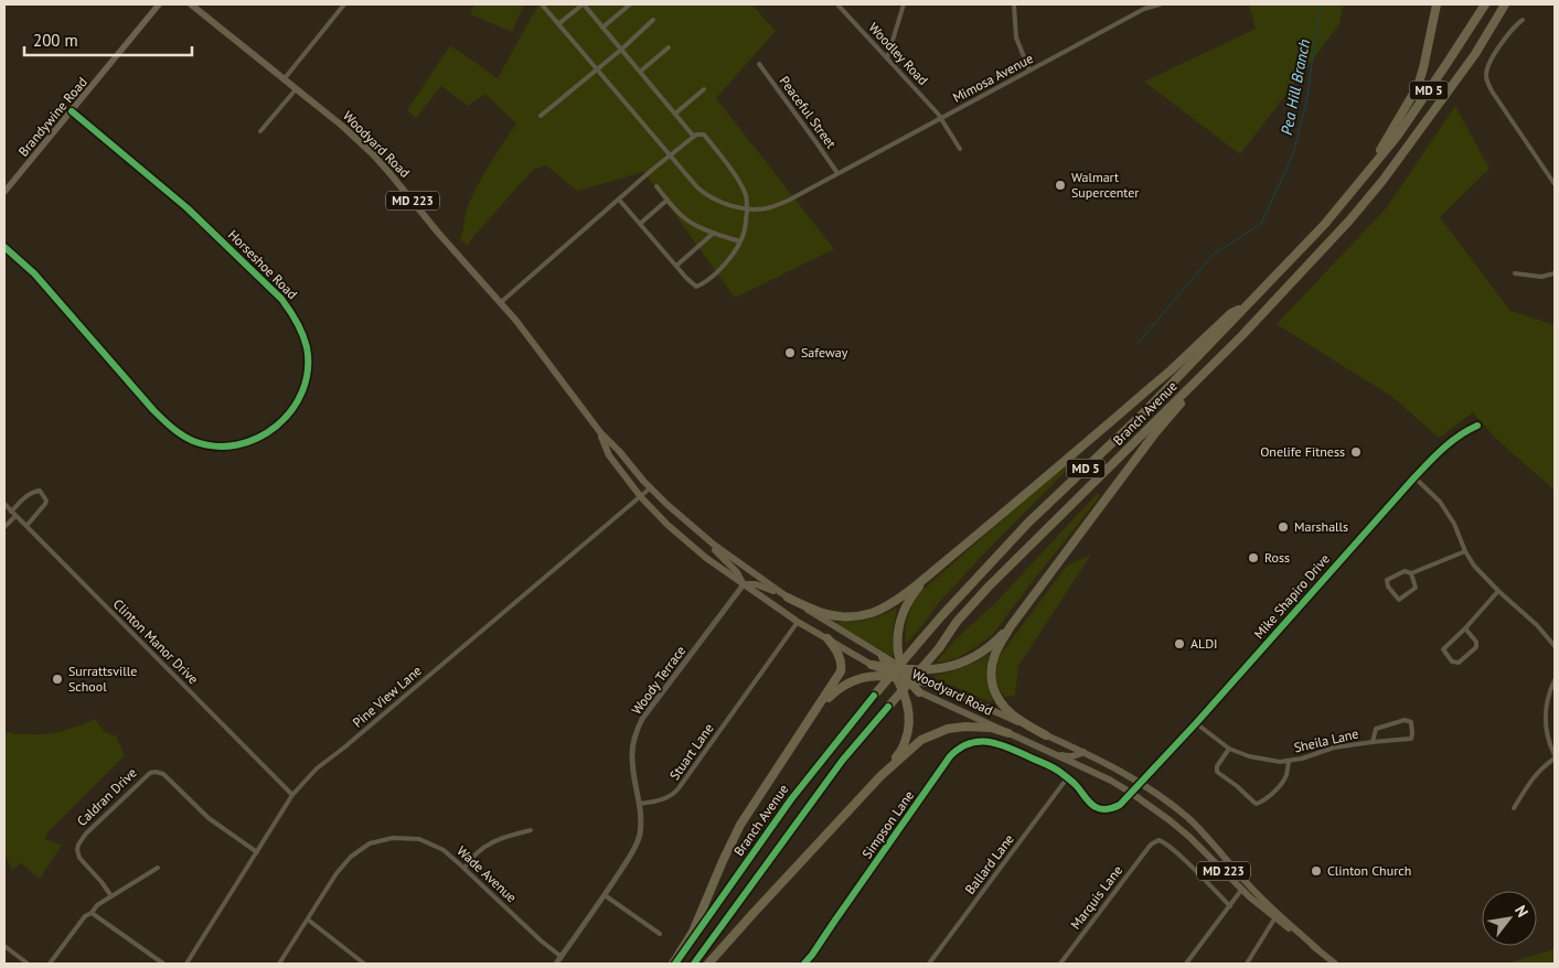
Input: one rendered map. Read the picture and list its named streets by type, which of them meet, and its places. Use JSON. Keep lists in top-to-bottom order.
{
  "streets": {
    "highway": ["MD 5", "Branch Avenue"],
    "main road": ["Brandywine Road", "Woodyard Road", "MD 223"],
    "street": [
      "Woodley Road",
      "Mimosa Avenue",
      "Peaceful Street",
      "Horseshoe Road",
      "Mike Shapiro Drive",
      "Clinton Manor Drive",
      "Woody Terrace",
      "Pine View Lane",
      "Sheila Lane",
      "Stuart Lane",
      "Caldran Drive",
      "Simpson Lane",
      "Ballard Lane",
      "Wade Avenue",
      "Marquis Lane"
    ]
  },
  "crossings": [
    ["Woodley Road", "Mimosa Avenue"],
    ["Mimosa Avenue", "Peaceful Street"],
    ["Brandywine Road", "Horseshoe Road"],
    ["Woodyard Road", "Mike Shapiro Drive"],
    ["Woodyard Road", "Woody Terrace"],
    ["Woodyard Road", "Pine View Lane"],
    ["Woodyard Road", "Stuart Lane"],
    ["Mike Shapiro Drive", "Sheila Lane"],
    ["Mike Shapiro Drive", "Simpson Lane"],
    ["Mike Shapiro Drive", "Ballard Lane"],
    ["Clinton Manor Drive", "Pine View Lane"],
    ["Woody Terrace", "Stuart Lane"],
    ["Pine View Lane", "Caldran Drive"],
    ["Simpson Lane", "Ballard Lane"]
  ],
  "water": ["Pea Hill Branch"],
  "places": [
    "Walmart Supercenter",
    "Safeway",
    "Onelife Fitness",
    "Marshalls",
    "Ross",
    "ALDI",
    "Surrattsville School",
    "Clinton Church"
  ],
  "scale_bar": "200 m",
  "north": "top right"
}
